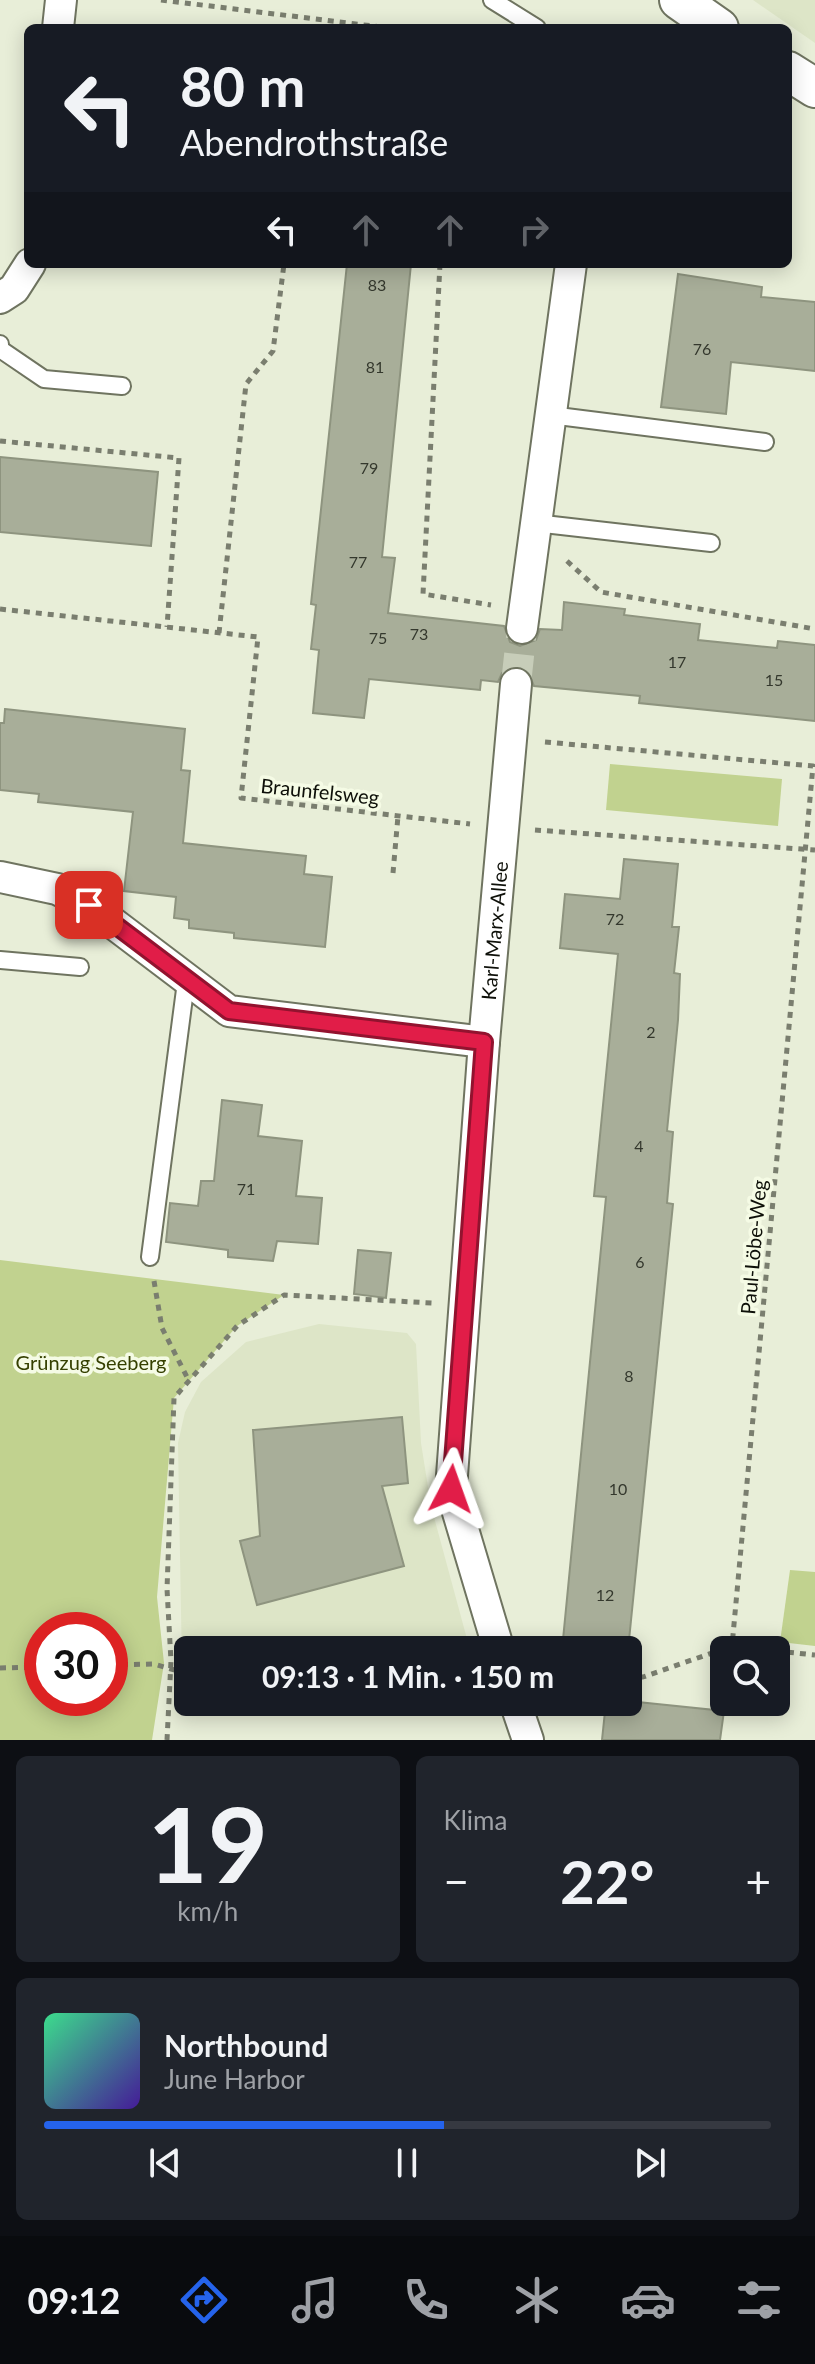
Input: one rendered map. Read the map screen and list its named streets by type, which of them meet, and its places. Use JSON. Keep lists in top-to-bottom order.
{
  "streets": {
    "street": ["Karl-Marx-Allee"],
    "path": ["Braunfelsweg", "Paul-Löbe-Weg"]
  },
  "crossings": [
    ["Braunfelsweg", "Karl-Marx-Allee"],
    ["Braunfelsweg", "Paul-Löbe-Weg"],
    ["Karl-Marx-Allee", "Paul-Löbe-Weg"]
  ],
  "parks": ["Grünzug Seeberg"],
  "house_numbers": [
    "83",
    "76",
    "81",
    "79",
    "77",
    "73",
    "75",
    "17",
    "15",
    "72",
    "2",
    "4",
    "71",
    "6",
    "8",
    "10",
    "12"
  ],
  "page": {
    "turn": ["80 m", "Abendrothstraße"],
    "limit": "30",
    "trip": "09:13 · 1 Min. · 150 m",
    "tile": [
      ["19", "km/h"],
      "Klima"
    ],
    "heat": ["−", "22°", "+"],
    "song": ["Northbound", "June Harbor"],
    "tabs": "09:12"
  }
}
